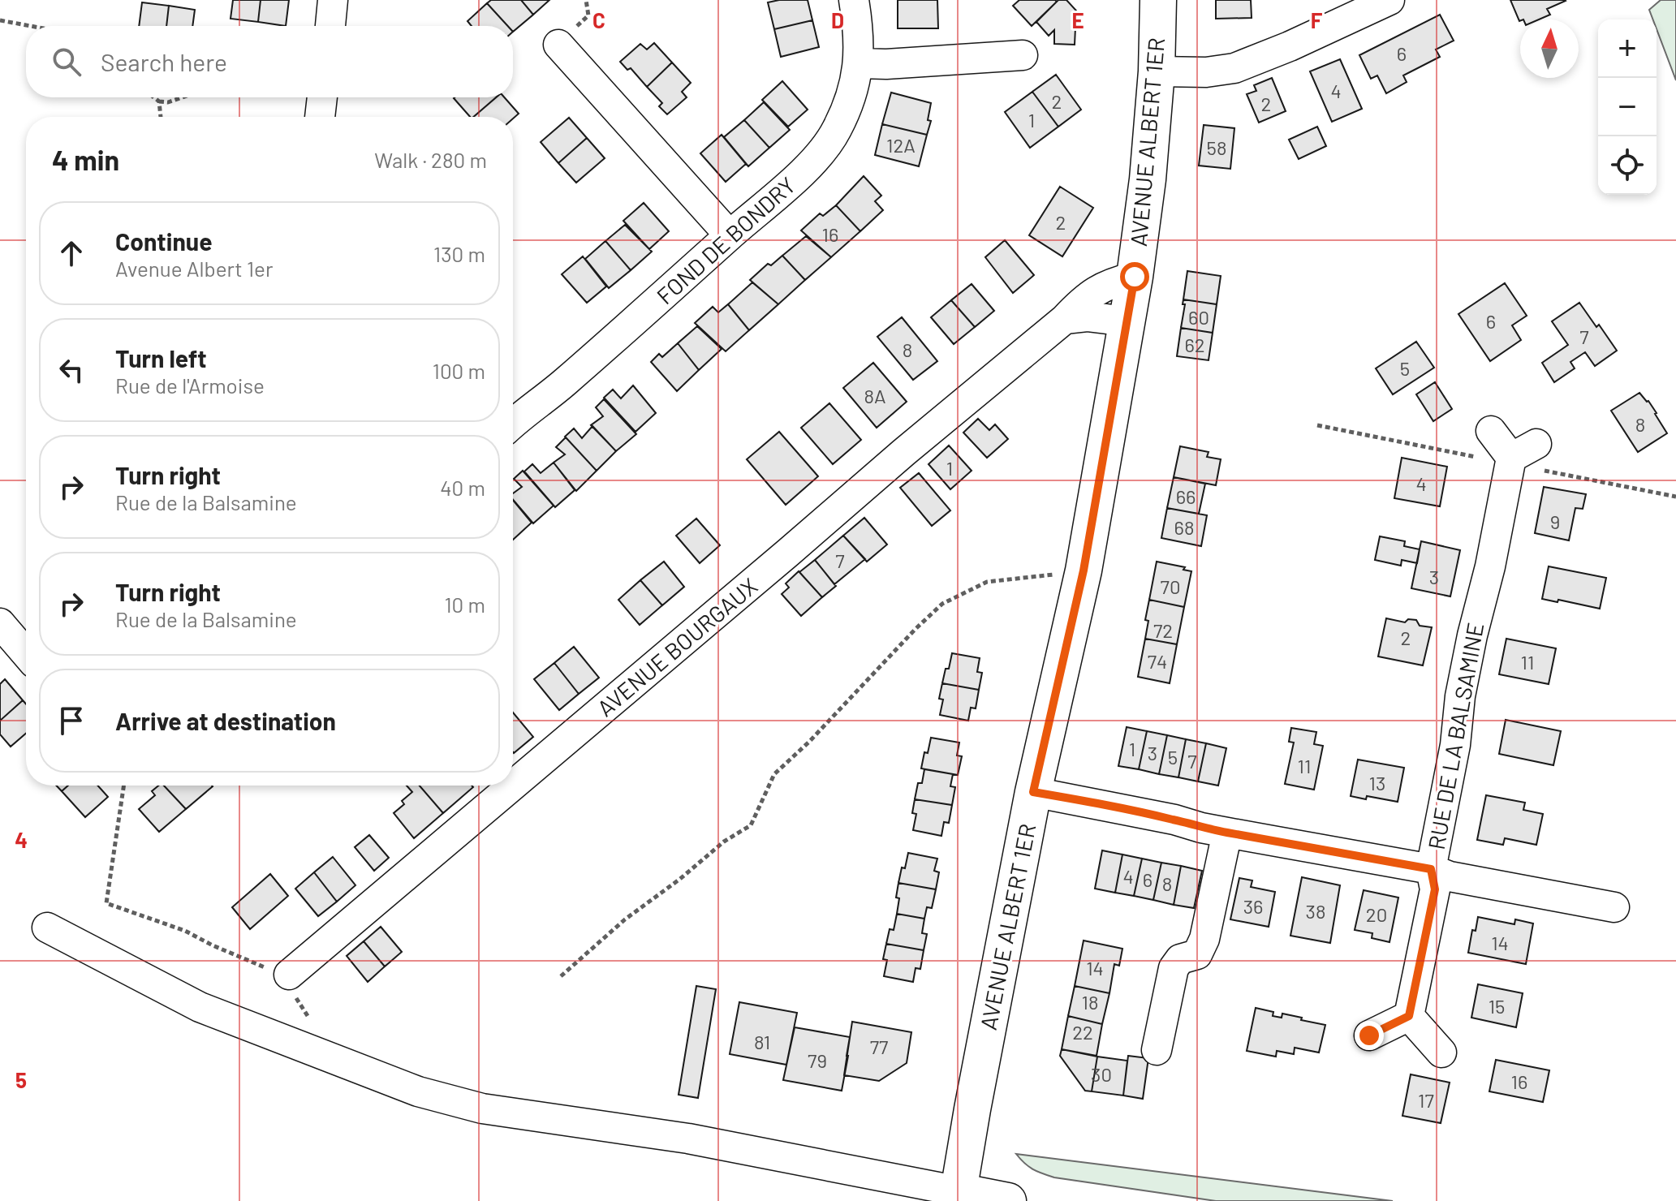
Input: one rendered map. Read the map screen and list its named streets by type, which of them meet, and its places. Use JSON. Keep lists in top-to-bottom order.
{
  "streets": {
    "main road": ["AVENUE ALBERT 1ER"],
    "street": ["FOND DE BONDRY", "AVENUE BOURGAUX", "RUE DE LA BALSAMINE"]
  },
  "crossings": [
    ["AVENUE ALBERT 1ER", "AVENUE BOURGAUX"]
  ],
  "house_numbers": [
    "6",
    "4",
    "2",
    "2",
    "1",
    "12A",
    "58",
    "2",
    "16",
    "60",
    "6",
    "7",
    "62",
    "8",
    "5",
    "8A",
    "8",
    "1",
    "4",
    "66",
    "9",
    "68",
    "7",
    "3",
    "70",
    "72",
    "2",
    "74",
    "11",
    "1",
    "3",
    "5",
    "7",
    "11",
    "13",
    "4",
    "6",
    "8",
    "36",
    "38",
    "20",
    "14",
    "14",
    "18",
    "15",
    "22",
    "81",
    "77",
    "79",
    "30",
    "16",
    "17"
  ],
  "north": "top",
  "page": {
    "map_buttons": ["+", "−"],
    "search": "Search here",
    "heading": ["4 min", "Walk · 280 m"],
    "list": [
      ["Continue", "Avenue Albert 1er", "130 m"],
      ["Turn left", "Rue de l'Armoise", "100 m"],
      ["Turn right", "Rue de la Balsamine", "40 m"],
      ["Turn right", "Rue de la Balsamine", "10 m"],
      "Arrive at destination"
    ]
  },
  "grid": {
    "columns": [
      "C",
      "D",
      "E",
      "F"
    ],
    "rows": ["4", "5"]
  }
}
